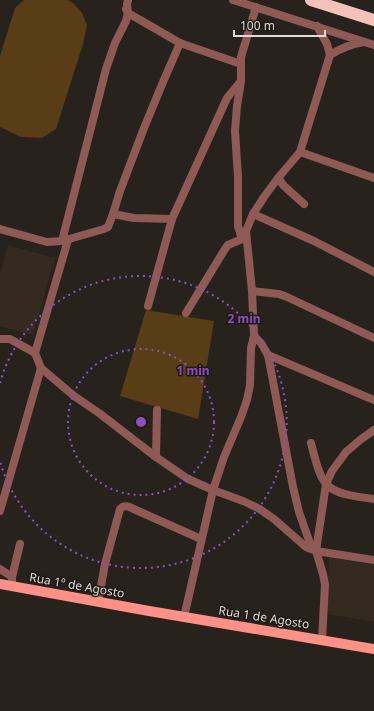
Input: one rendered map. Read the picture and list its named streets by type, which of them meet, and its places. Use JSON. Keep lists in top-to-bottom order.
{
  "streets": {
    "main road": ["Rua 1º de Agosto", "Rua 1 de Agosto"]
  },
  "crossings": [
    ["Rua 1º de Agosto", "Rua 1 de Agosto"]
  ],
  "scale_bar": "100 m",
  "rings": ["2 min", "1 min"]
}
